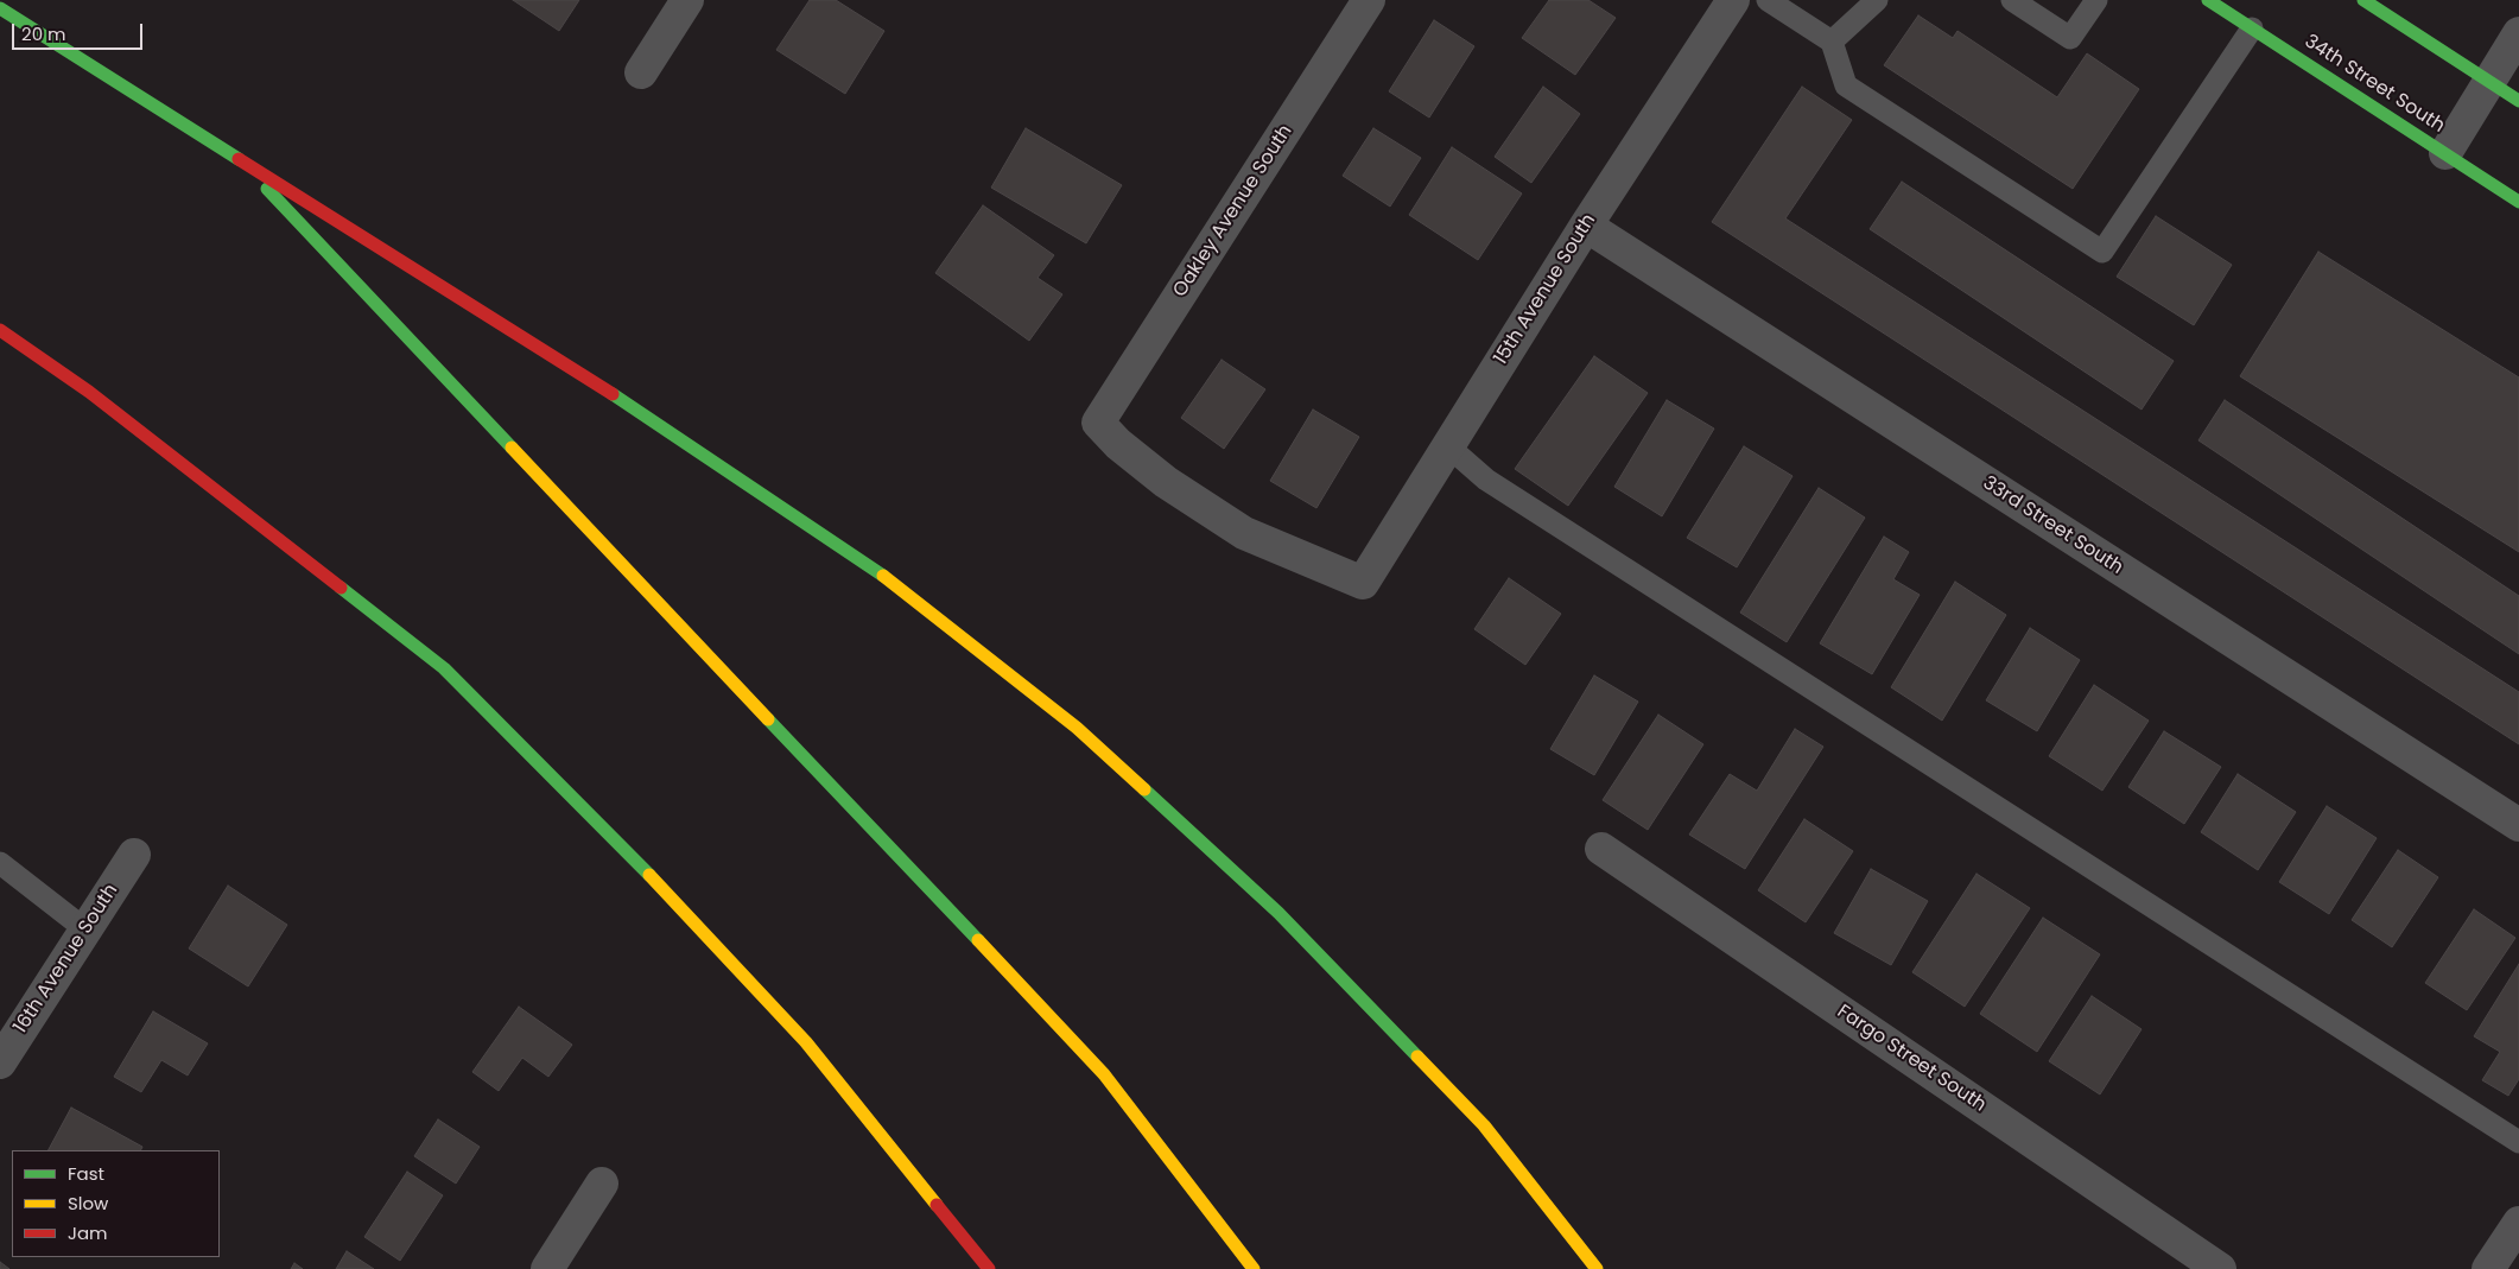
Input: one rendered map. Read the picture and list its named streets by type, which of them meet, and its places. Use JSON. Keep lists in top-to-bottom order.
{
  "streets": {
    "highway": ["34th Street South"],
    "street": [
      "Oakley Avenue South",
      "15th Avenue South",
      "33rd Street South",
      "16th Avenue South",
      "Fargo Street South"
    ]
  },
  "crossings": [
    ["Oakley Avenue South", "15th Avenue South"],
    ["15th Avenue South", "33rd Street South"]
  ],
  "legend": ["Fast", "Slow", "Jam"],
  "scale_bar": "20 m"
}
